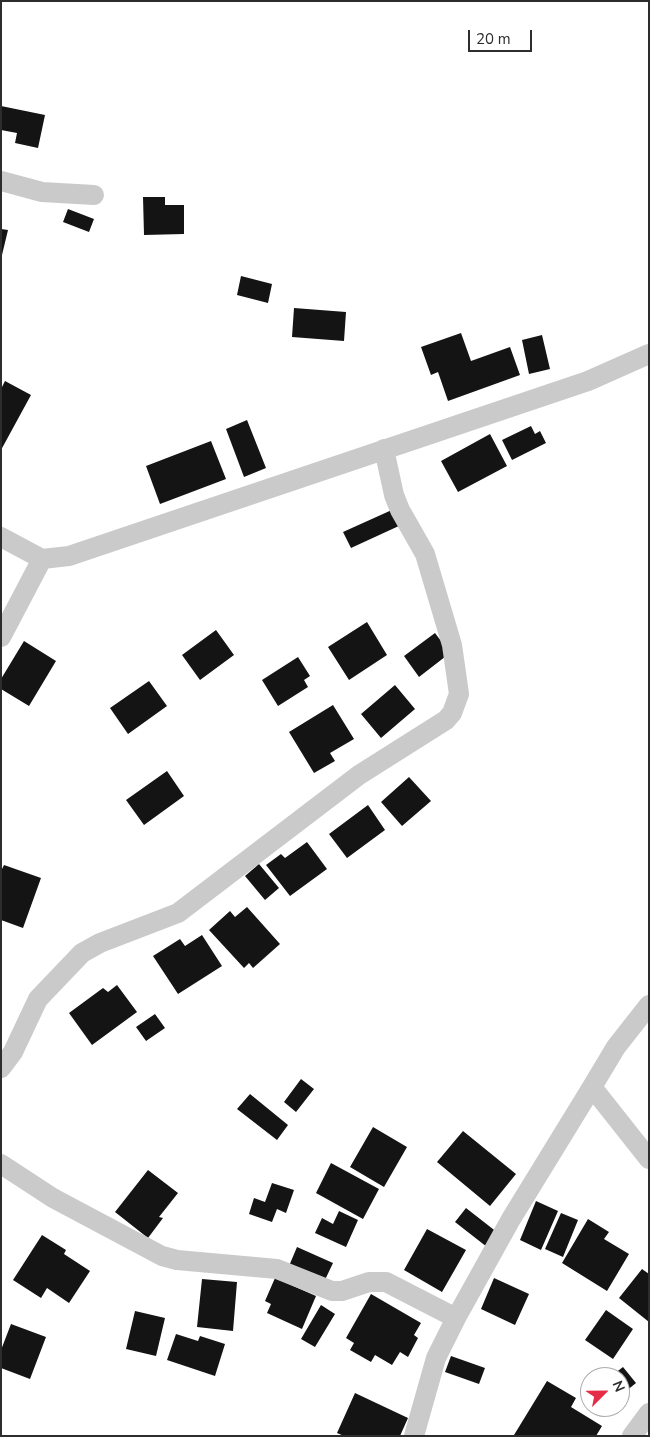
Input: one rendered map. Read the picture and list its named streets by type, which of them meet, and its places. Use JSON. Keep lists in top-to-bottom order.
{
  "scale_bar": "20 m",
  "north": "top right"
}
